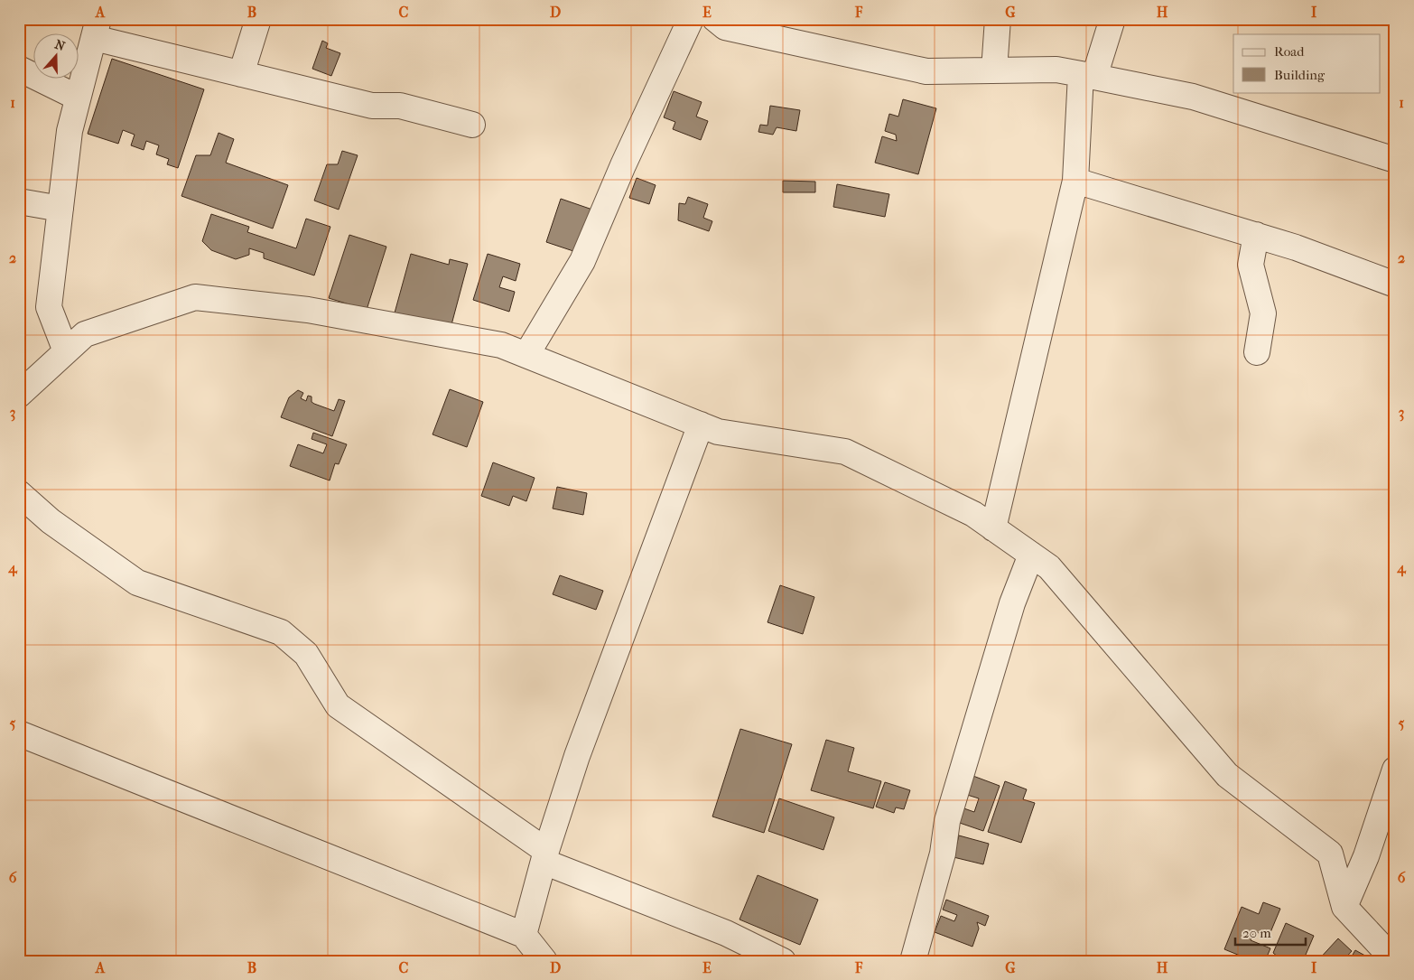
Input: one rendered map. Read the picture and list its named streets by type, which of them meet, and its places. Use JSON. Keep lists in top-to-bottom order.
{
  "legend": ["Road", "Building"],
  "scale_bar": "20 m",
  "north": "top",
  "grid": {
    "columns": [
      "A",
      "B",
      "C",
      "D",
      "E",
      "F",
      "G",
      "H",
      "I"
    ],
    "rows": [
      "1",
      "2",
      "3",
      "4",
      "5",
      "6"
    ]
  }
}
